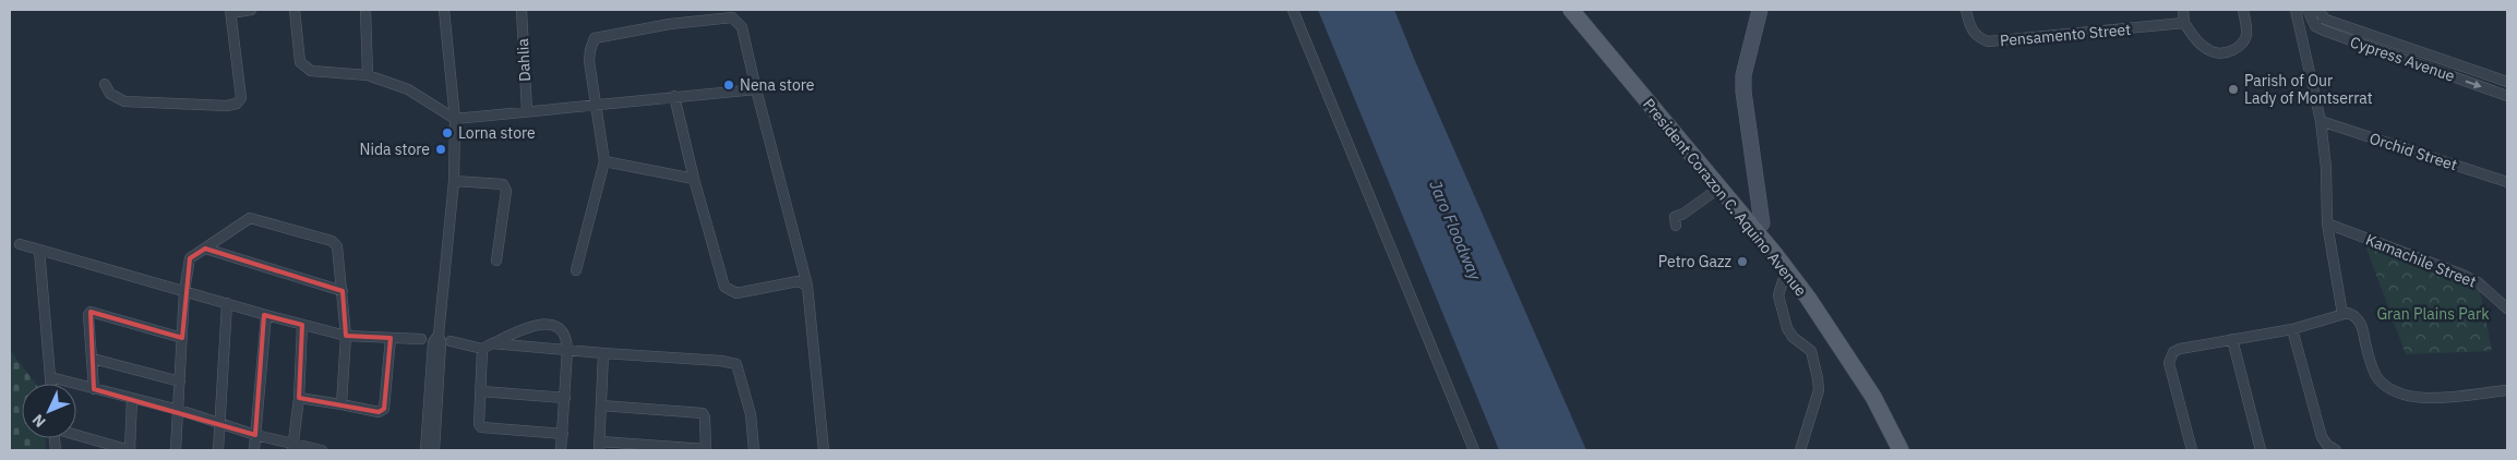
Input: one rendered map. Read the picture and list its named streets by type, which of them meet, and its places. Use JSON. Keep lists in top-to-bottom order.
{
  "streets": {
    "main road": ["President Corazon C. Aquino Avenue"],
    "street": [
      "Pensamento Street",
      "Cypress Avenue",
      "Dahlia",
      "Orchid Street",
      "Kamachile Street"
    ]
  },
  "water": ["Jaro Floodway"],
  "parks": ["Gran Plains Park"],
  "places": [
    "Nena store",
    "Parish of Our Lady of Montserrat",
    "Lorna store",
    "Nida store",
    "Petro Gazz"
  ],
  "north": "bottom left"
}
